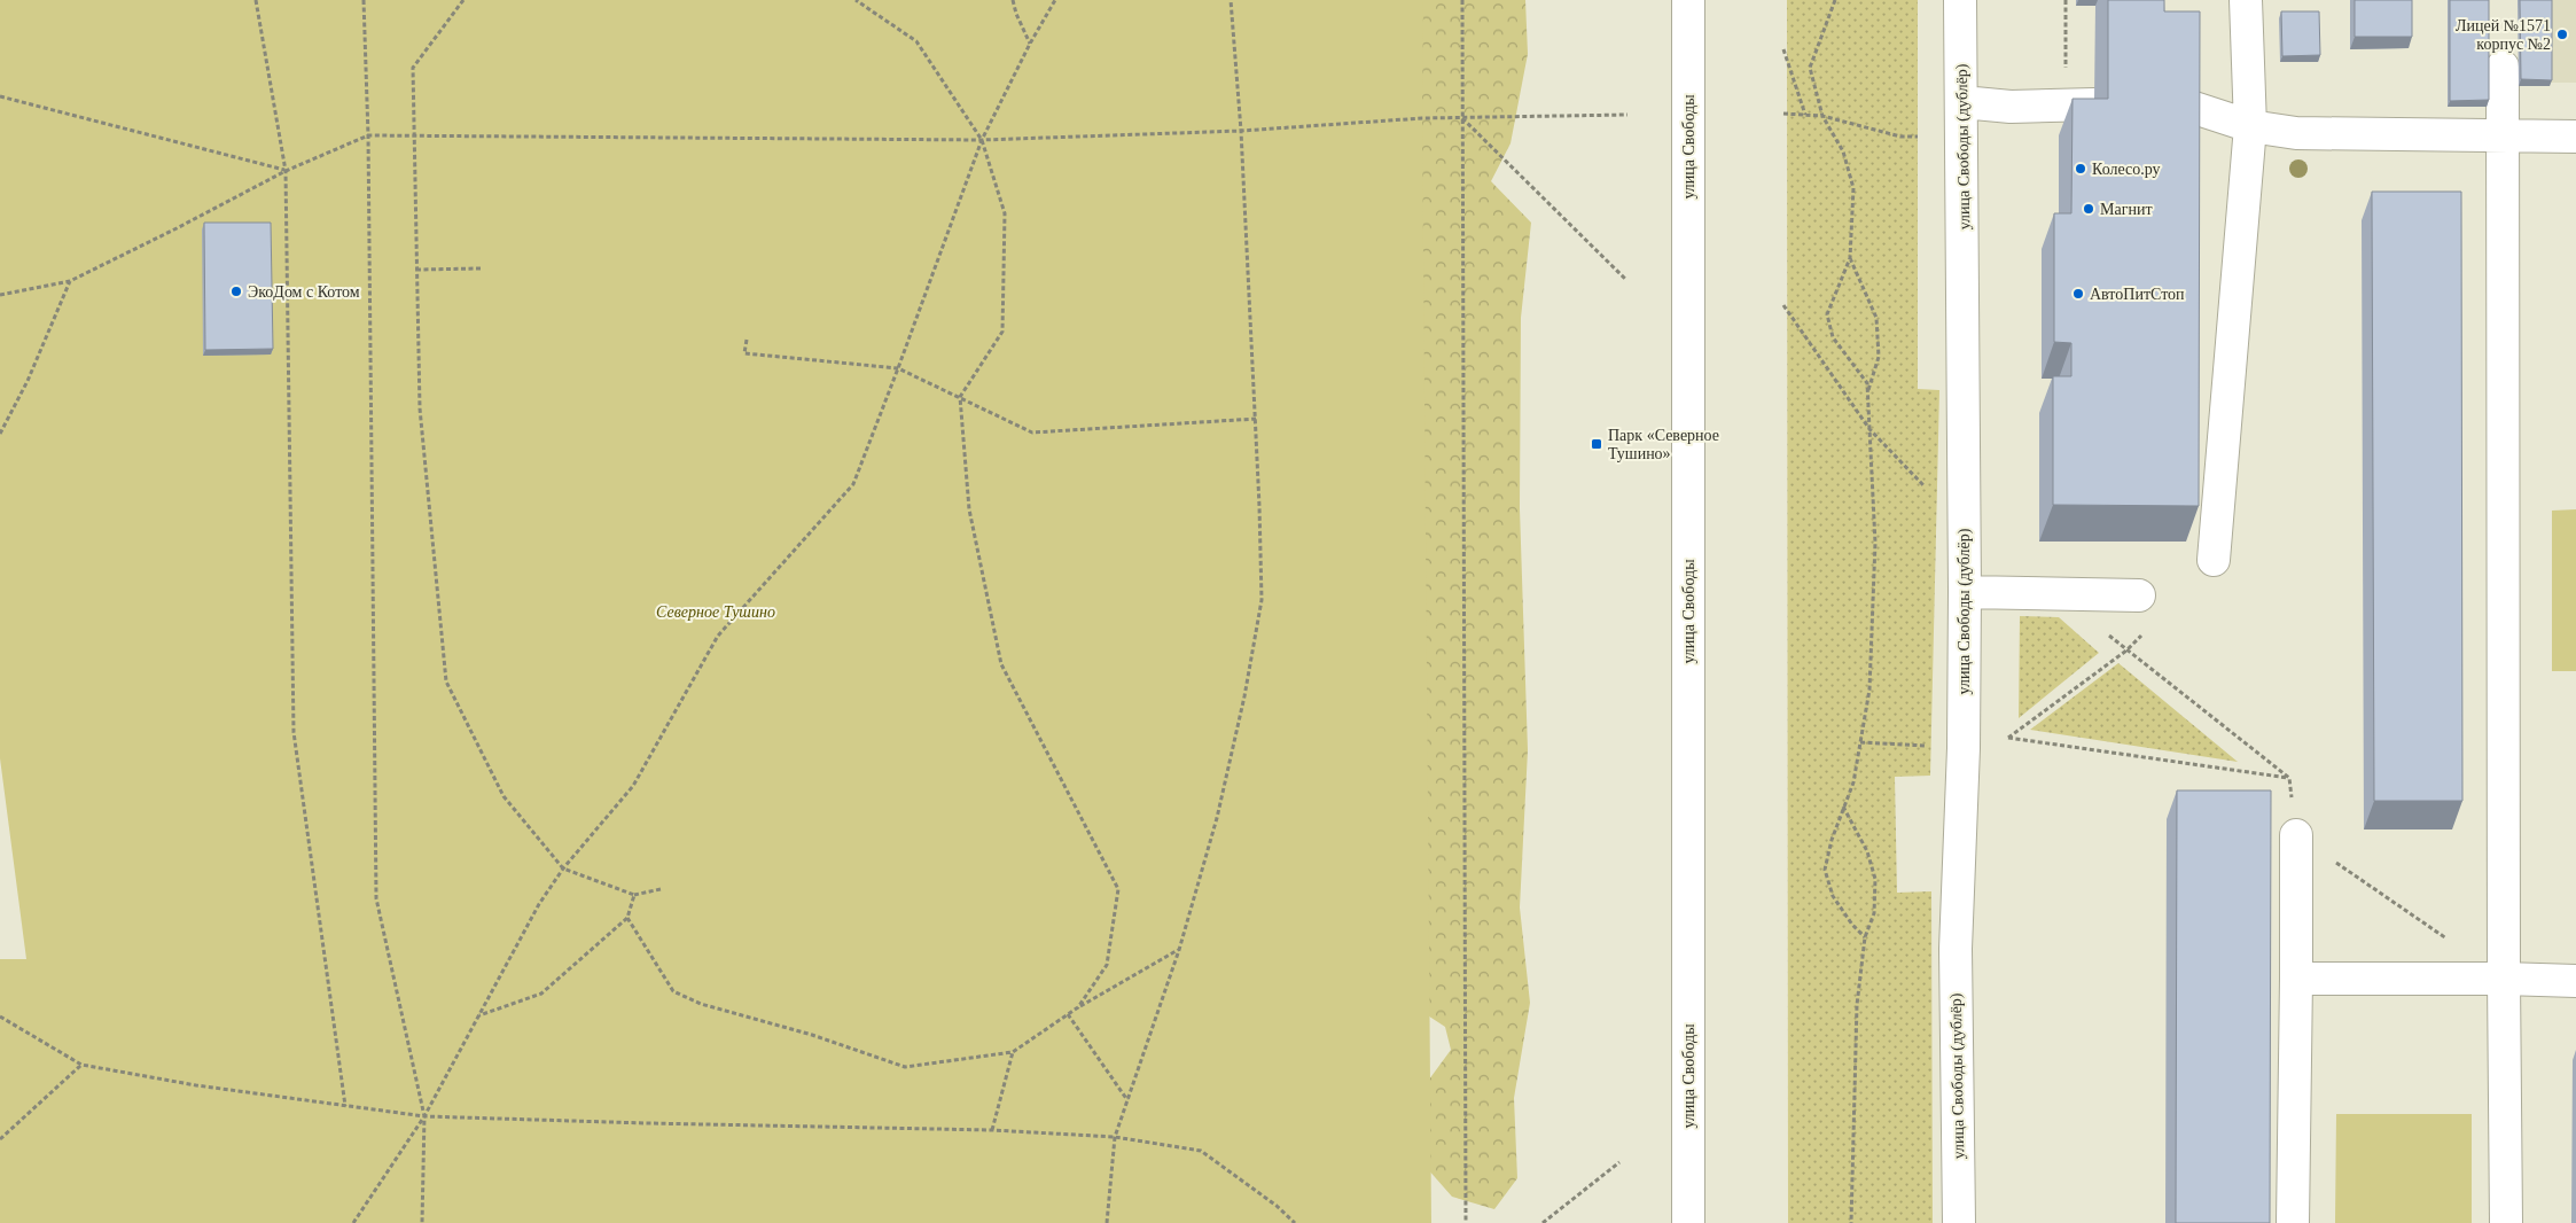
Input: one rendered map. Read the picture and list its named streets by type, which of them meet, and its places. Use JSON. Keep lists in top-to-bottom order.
{
  "streets": {
    "street": ["улица Свободы", "улица Свободы (дублёр)"]
  },
  "parks": ["Северное Тушино"],
  "places": {
    "other": [
      "Лицей №1571 корпус №2",
      "Колесо.ру",
      "Магнит",
      "ЭкоДом с Котом",
      "АвтоПитСтоп"
    ],
    "transit": ["Парк «Северное Тушино»"]
  }
}
